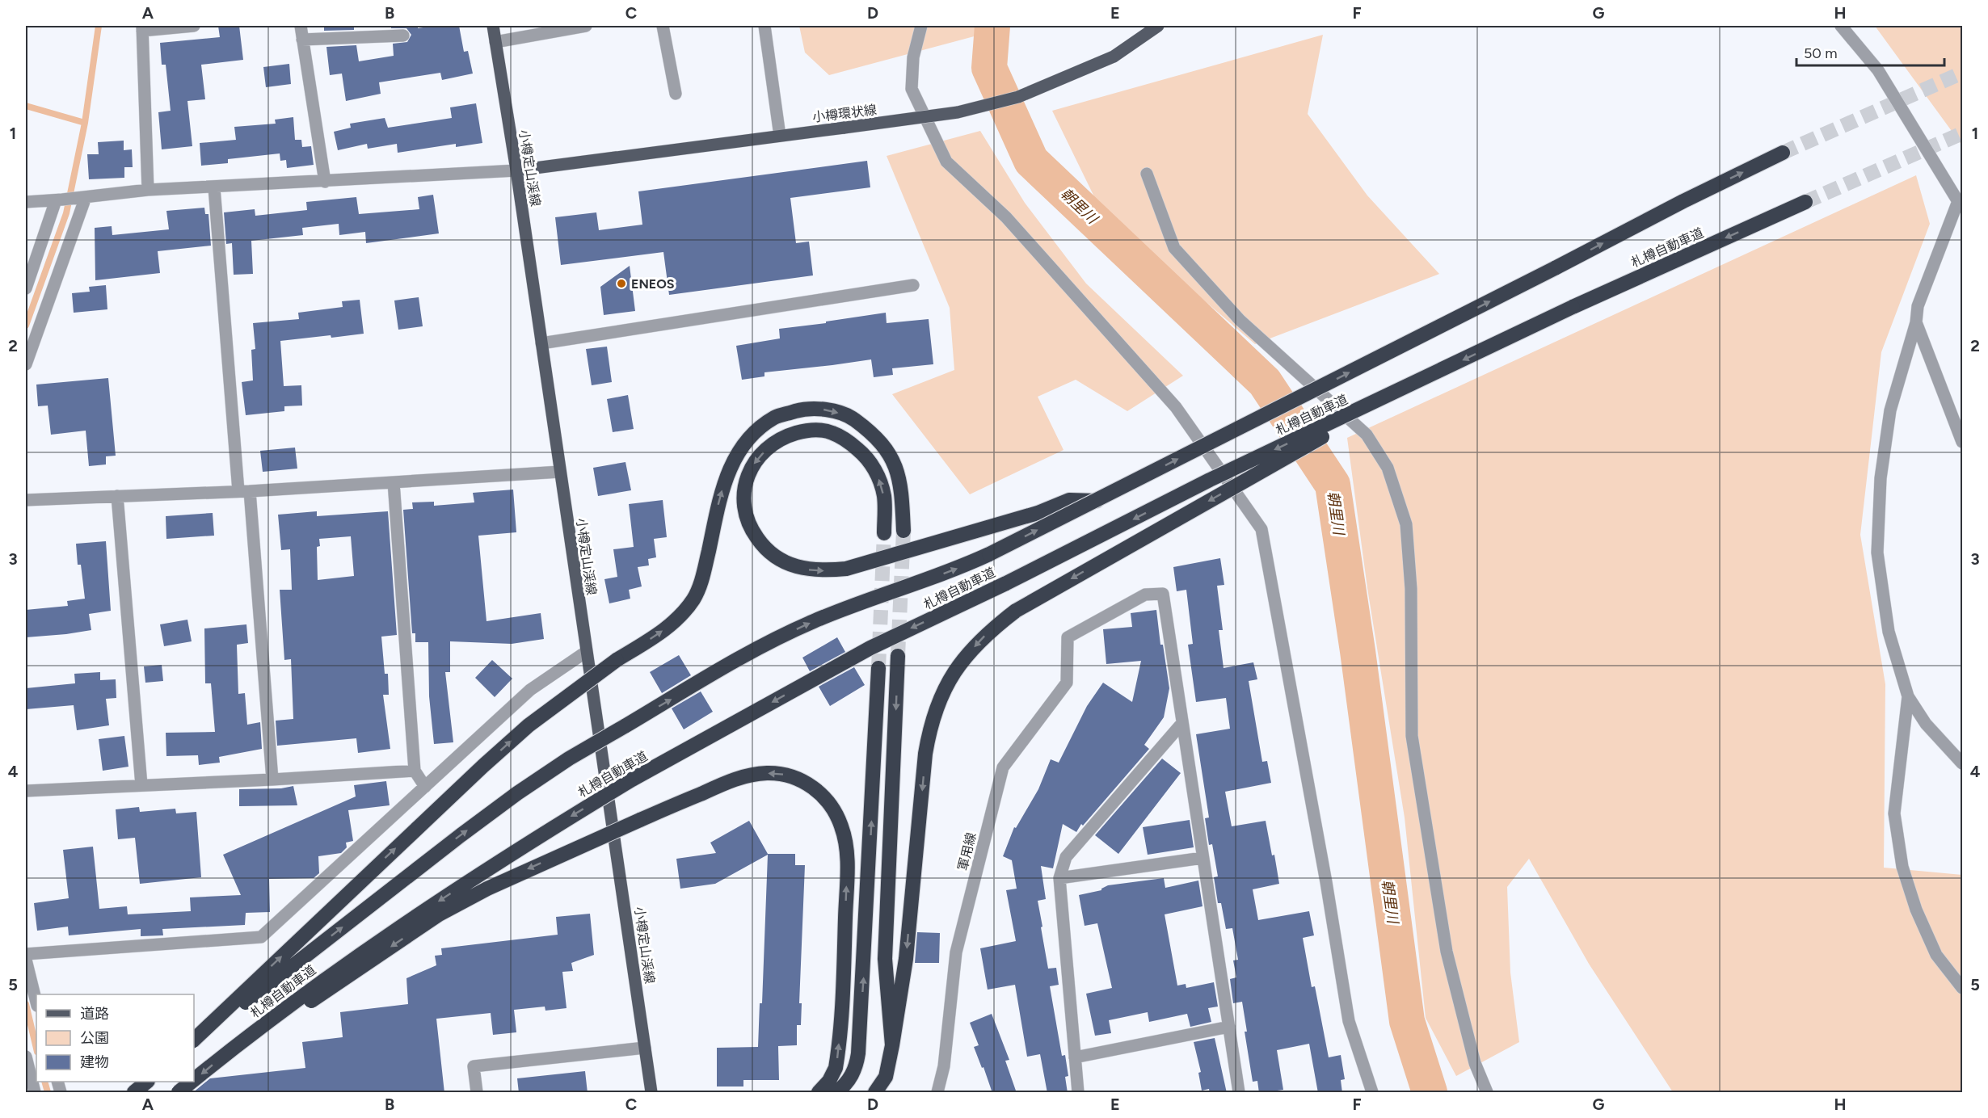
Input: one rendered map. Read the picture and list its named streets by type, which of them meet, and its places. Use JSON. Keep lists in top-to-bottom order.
{
  "streets": {
    "highway": ["札樽自動車道"],
    "main road": ["小樽環状線", "小樽定山渓線"],
    "street": ["軍用線"]
  },
  "crossings": [
    ["小樽環状線", "小樽定山渓線"]
  ],
  "water": ["朝里川"],
  "places": ["ENEOS"],
  "legend": ["道路", "公園", "建物"],
  "scale_bar": "50 m",
  "grid": {
    "columns": [
      "A",
      "B",
      "C",
      "D",
      "E",
      "F",
      "G",
      "H"
    ],
    "rows": [
      "1",
      "2",
      "3",
      "4",
      "5"
    ]
  }
}
